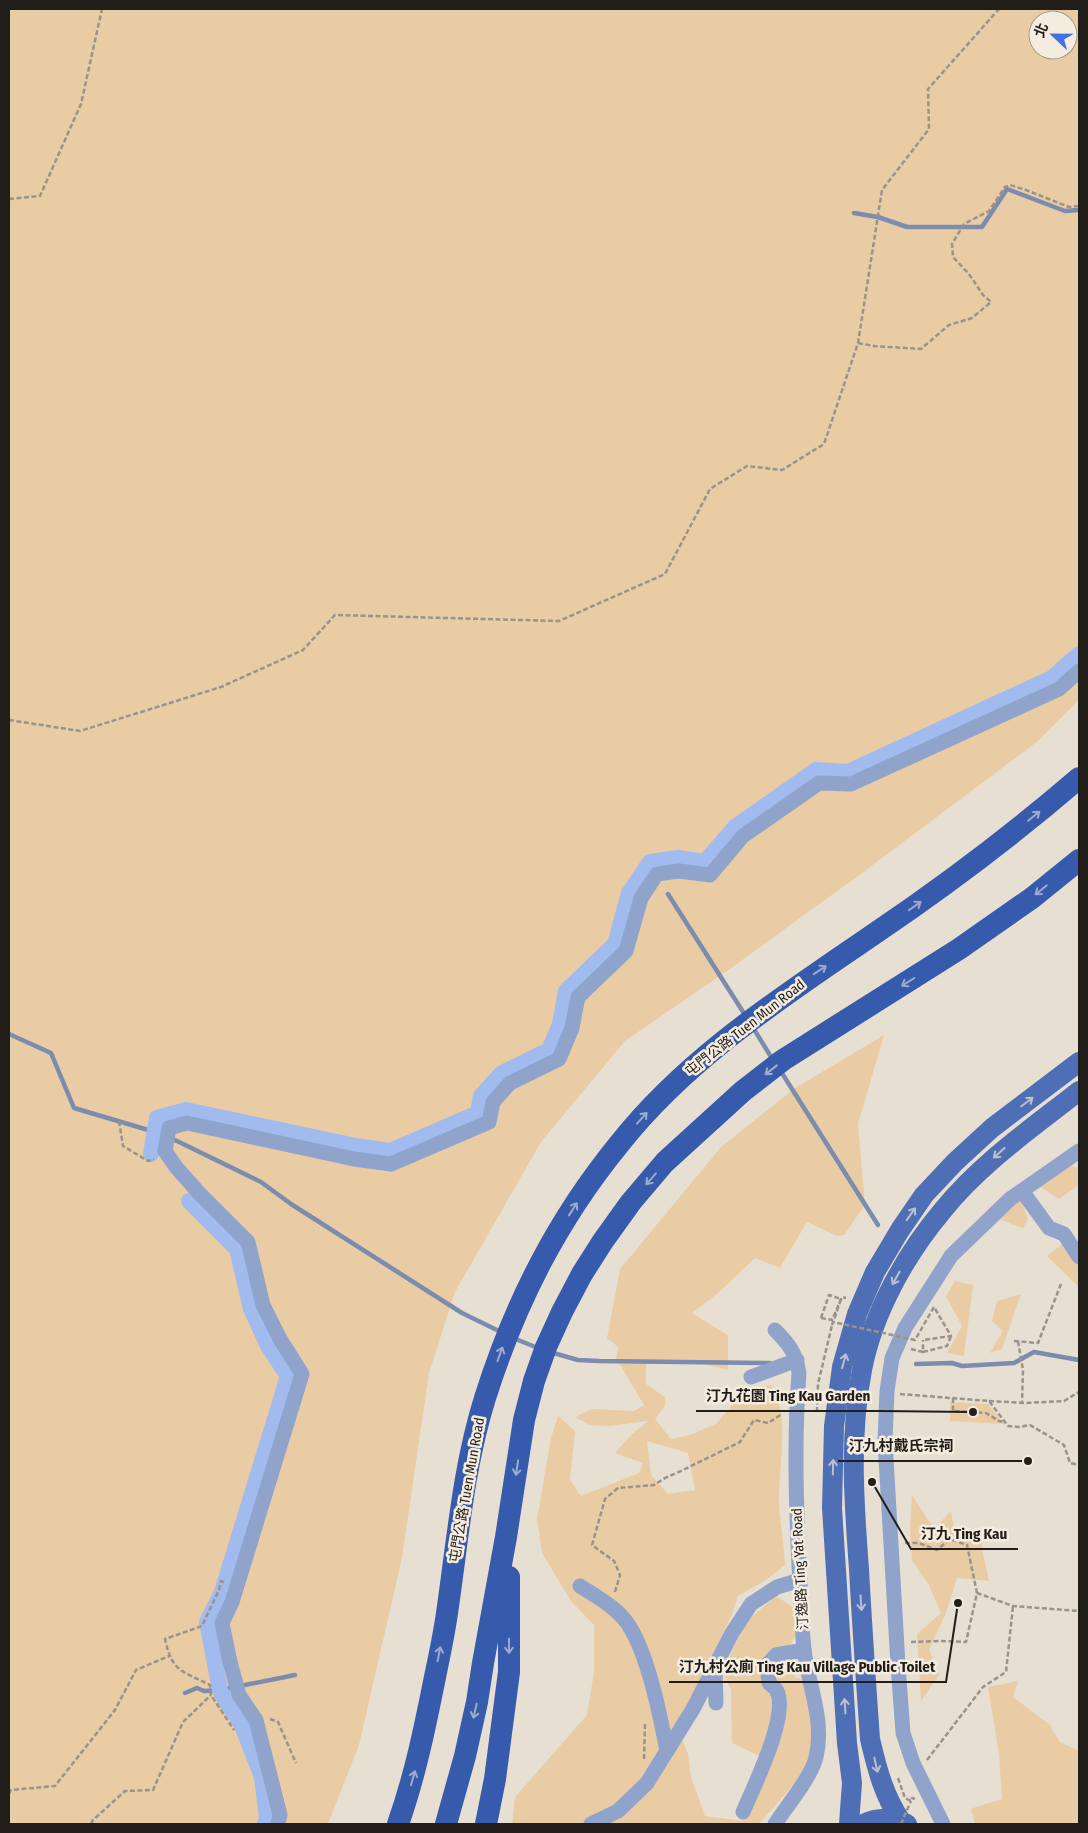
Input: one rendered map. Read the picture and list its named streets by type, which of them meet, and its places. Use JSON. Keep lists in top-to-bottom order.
{
  "streets": {
    "highway": ["屯門公路 Tuen Mun Road"],
    "street": ["汀逸路 Ting Yat Road"]
  },
  "places": [
    "汀九花園 Ting Kau Garden",
    "汀九村戴氏宗祠",
    "汀九 Ting Kau",
    "汀九村公廁 Ting Kau Village Public Toilet"
  ],
  "north": "left"
}
